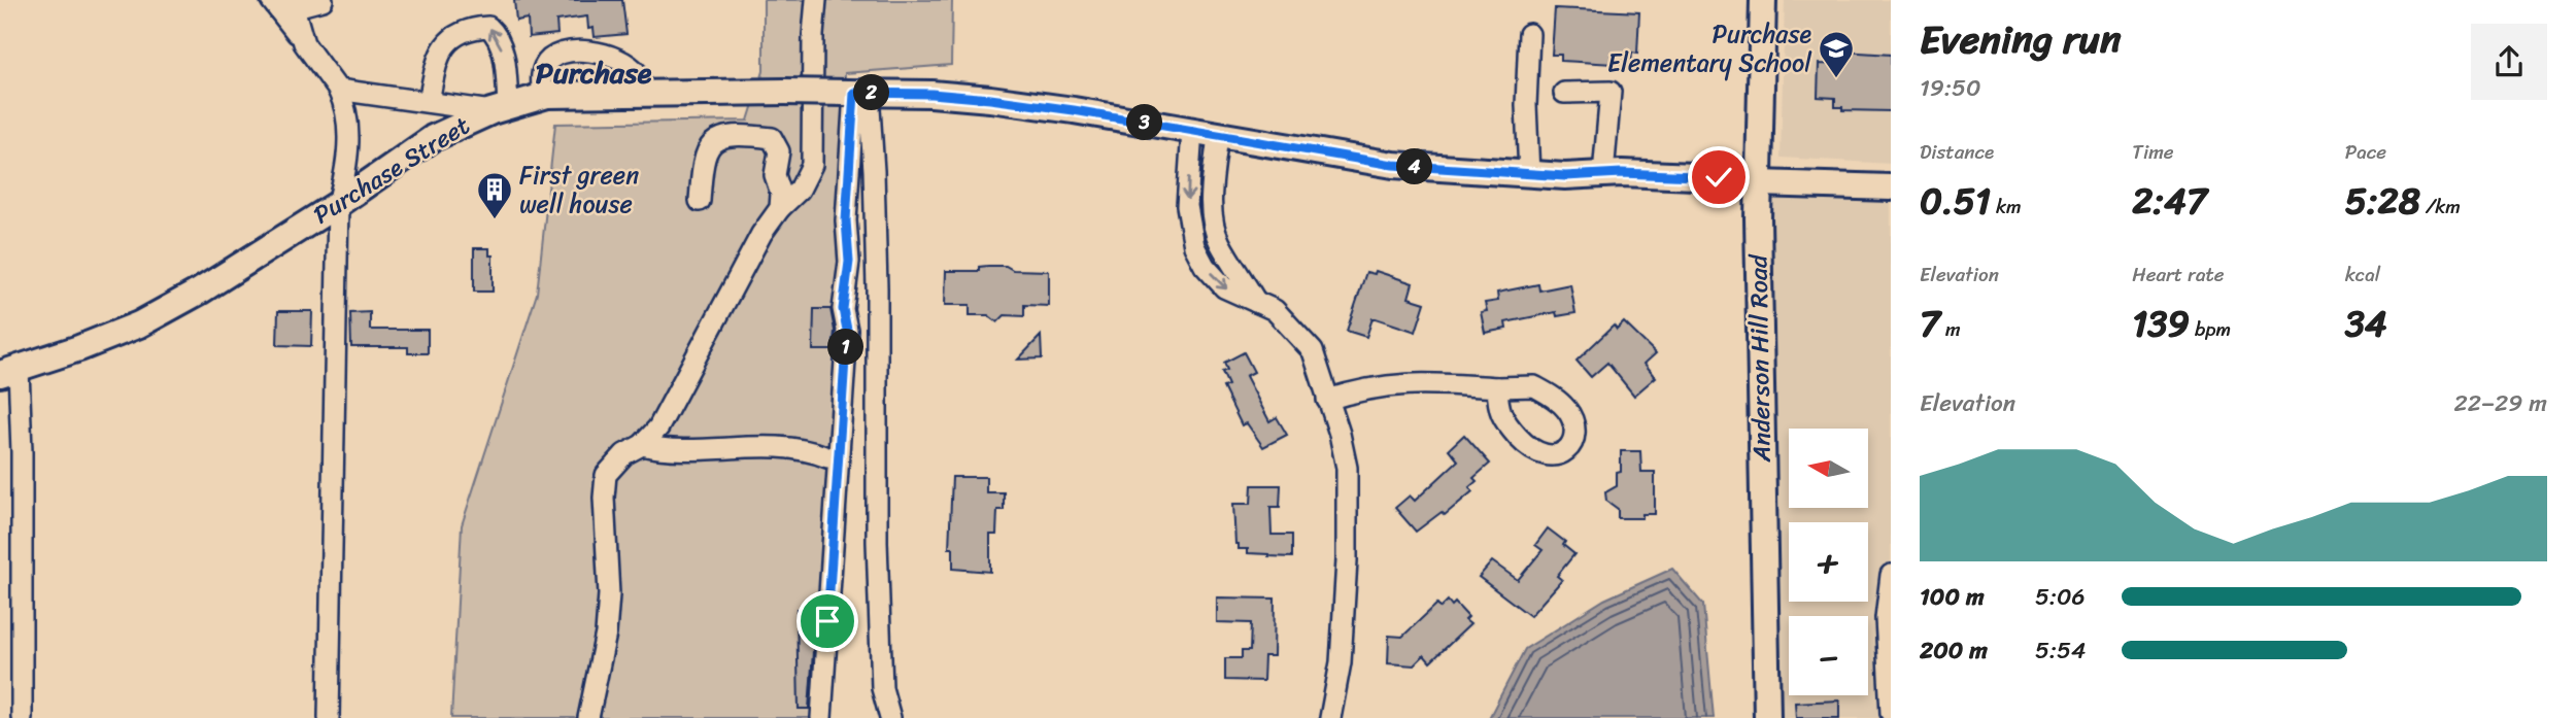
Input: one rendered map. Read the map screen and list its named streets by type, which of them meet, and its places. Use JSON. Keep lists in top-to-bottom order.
{
  "streets": {
    "main road": ["Purchase Street", "Anderson Hill Road"]
  },
  "crossings": [
    ["Purchase Street", "Anderson Hill Road"]
  ],
  "districts": ["Purchase"],
  "places": {
    "school or university": ["Purchase Elementary School"],
    "building": ["First green well house"]
  },
  "north": "left",
  "page": {
    "heading": ["Evening run", "19:50"],
    "pins": [
      "2",
      "3",
      "4",
      "1"
    ],
    "stats": [
      ["Distance", "0.51 km"],
      ["Time", "2:47"],
      ["Pace", "5:28 /km"],
      ["Elevation", "7 m"],
      ["Heart rate", "139 bpm"],
      ["kcal", "34"]
    ],
    "chart": ["Elevation", "22–29 m"],
    "map_buttons": ["+", "−"],
    "list": [
      {
        "name": "100 m",
        "note": "5:06"
      },
      {
        "name": "200 m",
        "note": "5:54"
      }
    ]
  }
}
